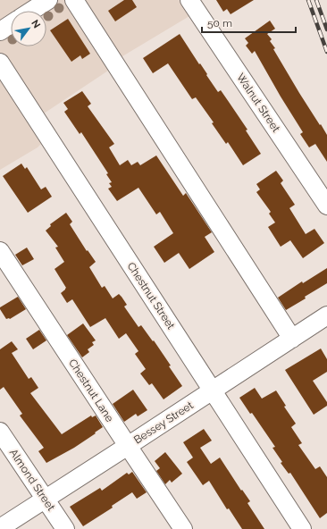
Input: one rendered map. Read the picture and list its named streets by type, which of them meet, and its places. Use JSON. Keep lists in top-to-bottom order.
{
  "streets": {
    "street": [
      "Walnut Street",
      "Chestnut Street",
      "Chestnut Lane",
      "Bessey Street",
      "Almond Street"
    ]
  },
  "crossings": [
    ["Chestnut Street", "Bessey Street"],
    ["Chestnut Lane", "Bessey Street"],
    ["Bessey Street", "Almond Street"]
  ],
  "scale_bar": "50 m",
  "north": "top right"
}
